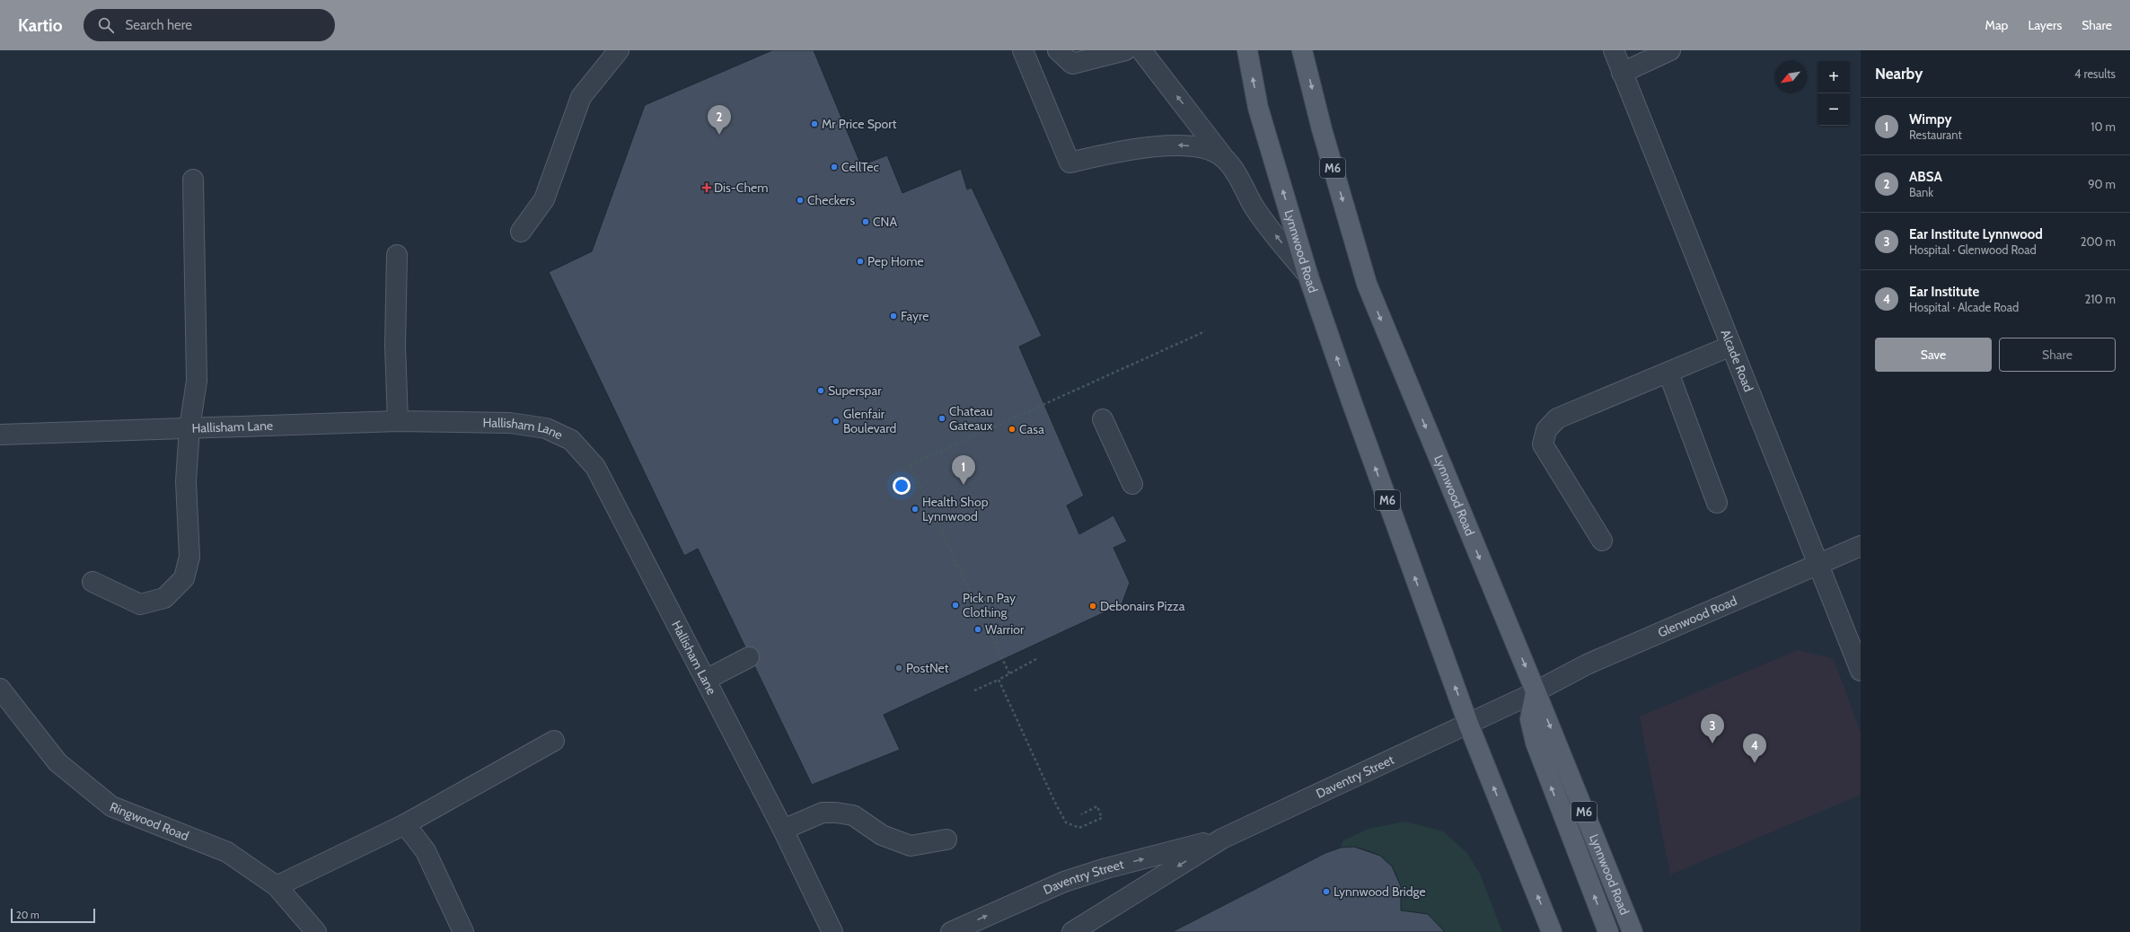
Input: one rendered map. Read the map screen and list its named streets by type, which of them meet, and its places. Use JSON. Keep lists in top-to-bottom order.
{
  "streets": {
    "main road": ["M6", "Lynnwood Road"],
    "street": [
      "Alcade Road",
      "Hallisham Lane",
      "Glenwood Road",
      "Daventry Street",
      "Ringwood Road"
    ]
  },
  "crossings": [
    ["Lynnwood Road", "Glenwood Road"],
    ["Lynnwood Road", "Daventry Street"],
    ["Alcade Road", "Glenwood Road"],
    ["Glenwood Road", "Daventry Street"]
  ],
  "places": {
    "other": [
      "Mr Price Sport",
      "CellTec",
      "Checkers",
      "CNA",
      "Pep Home",
      "Fayre",
      "Superspar",
      "Chateau Gateaux",
      "Glenfair Boulevard",
      "Casa",
      "Health Shop Lynnwood",
      "Pick n Pay Clothing",
      "Debonairs Pizza",
      "Warrior",
      "PostNet",
      "Lynnwood Bridge"
    ],
    "health": ["Dis-Chem"]
  },
  "scale_bar": "20 m",
  "north": "bottom left",
  "page": {
    "header": "Kartio",
    "search": "Search here",
    "nav": ["Map", "Layers", "Share"],
    "heading": ["Nearby", "4 results"],
    "map_buttons": ["+", "−"],
    "list": [
      {
        "mark": "1",
        "name": "Wimpy",
        "note": "Restaurant",
        "value": "10 m"
      },
      {
        "mark": "2",
        "name": "ABSA",
        "note": "Bank",
        "value": "90 m"
      },
      {
        "mark": "3",
        "name": "Ear Institute Lynnwood",
        "note": "Hospital · Glenwood Road",
        "value": "200 m"
      },
      {
        "mark": "4",
        "name": "Ear Institute",
        "note": "Hospital · Alcade Road",
        "value": "210 m"
      }
    ],
    "pins": [
      "2",
      "1",
      "3",
      "4"
    ],
    "buttons": ["Save", "Share"],
    "scale": "20 m"
  }
}
